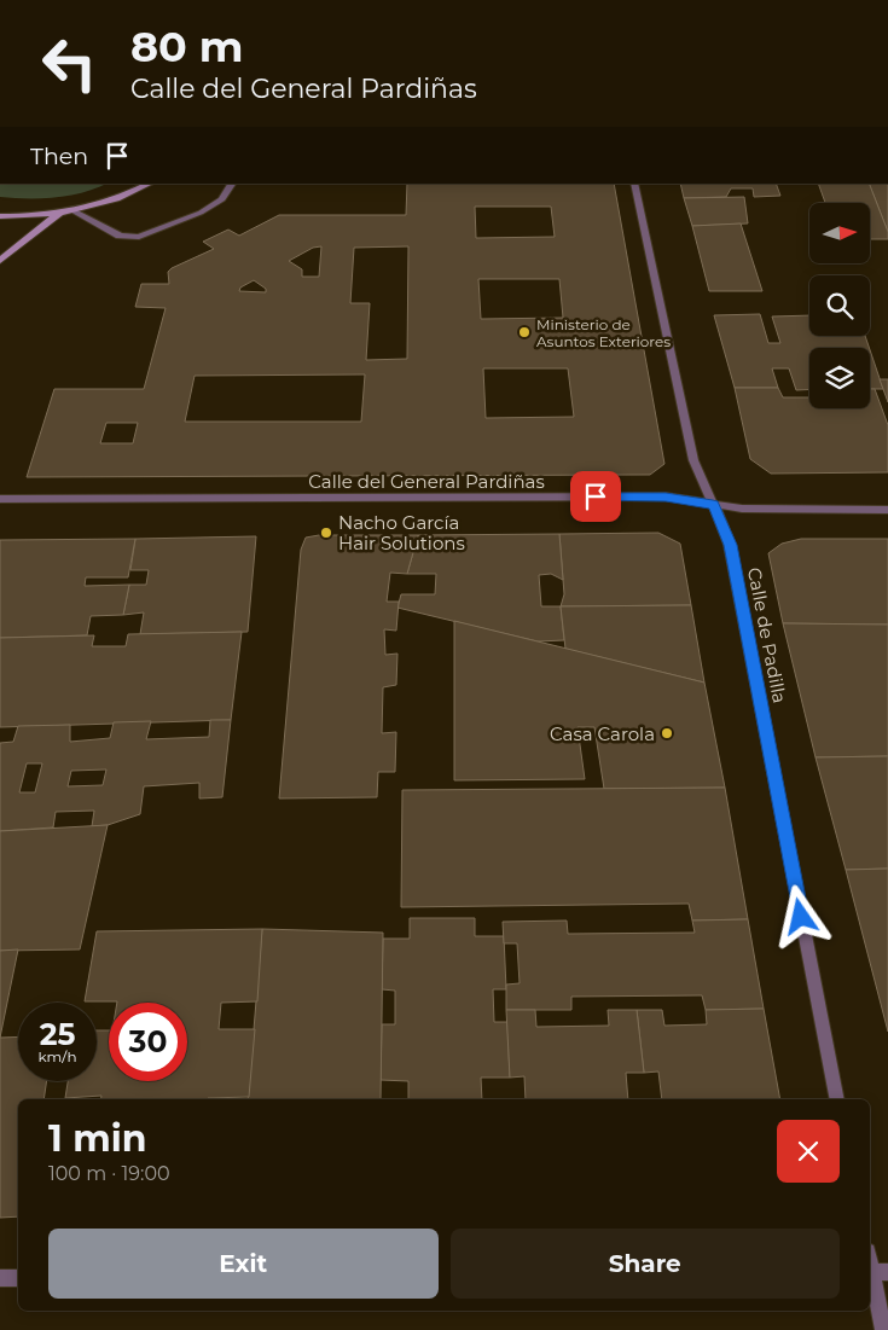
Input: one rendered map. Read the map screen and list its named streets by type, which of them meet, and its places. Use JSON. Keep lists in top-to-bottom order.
{
  "streets": {
    "street": ["Calle del General Pardiñas", "Calle de Padilla"]
  },
  "crossings": [
    ["Calle del General Pardiñas", "Calle de Padilla"]
  ],
  "places": ["Ministerio de Asuntos Exteriores", "Nacho García Hair Solutions", "Casa Carola"],
  "north": "right",
  "page": {
    "turn": ["80 m", "Calle del General Pardiñas"],
    "then": "Then",
    "speed": "25 km/h",
    "limit": "30",
    "heading": ["1 min", "100 m · 19:00"],
    "buttons": ["Exit", "Share"]
  }
}
